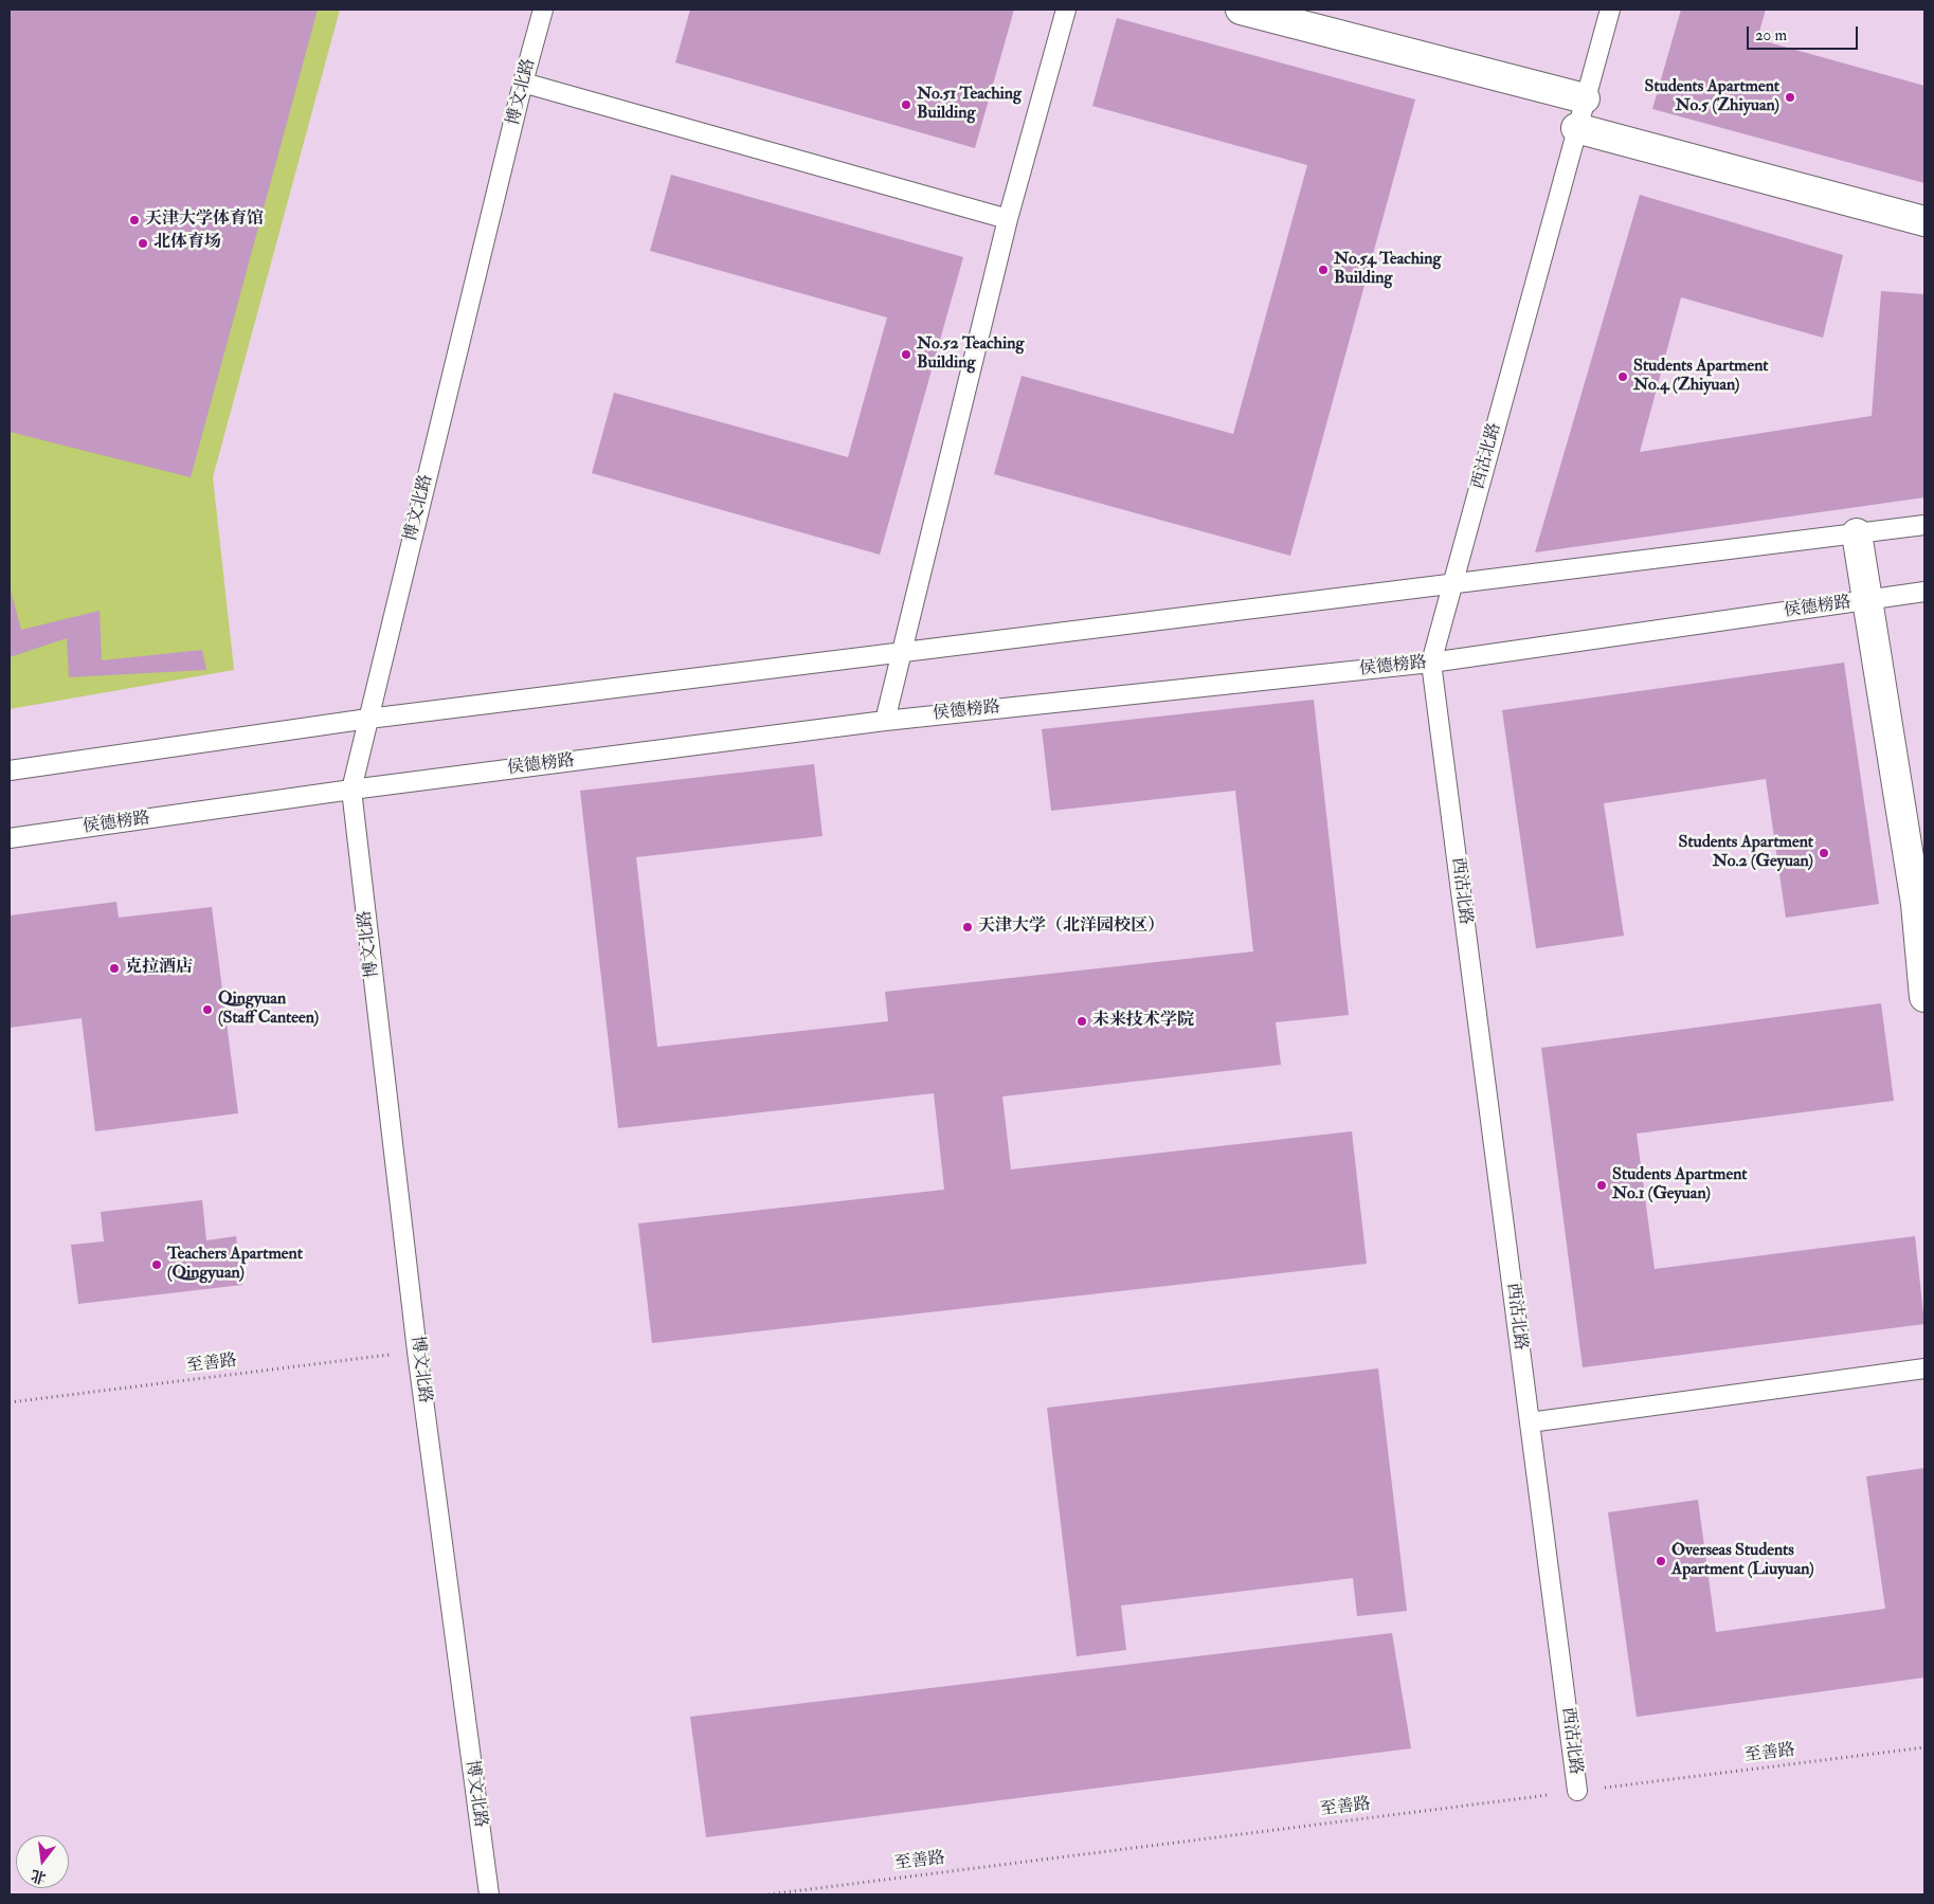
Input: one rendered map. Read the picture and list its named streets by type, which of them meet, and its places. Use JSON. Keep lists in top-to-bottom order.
{
  "streets": {
    "lane": ["博文北路", "西沽北路", "侯德榜路"],
    "path": ["至善路"]
  },
  "crossings": [
    ["博文北路", "侯德榜路"],
    ["博文北路", "至善路"],
    ["西沽北路", "侯德榜路"],
    ["西沽北路", "至善路"]
  ],
  "places": [
    "Students Apartment No.5 (Zhiyuan)",
    "No.51 Teaching Building",
    "天津大学体育馆",
    "北体育场",
    "No.54 Teaching Building",
    "No.52 Teaching Building",
    "Students Apartment No.4 (Zhiyuan)",
    "Students Apartment No.2 (Geyuan)",
    "天津大学（北洋园校区）",
    "克拉酒店",
    "Qingyuan (Staff Canteen)",
    "未来技术学院",
    "Students Apartment No.1 (Geyuan)",
    "Teachers Apartment (Qingyuan)",
    "Overseas Students Apartment (Liuyuan)"
  ],
  "scale_bar": "20 m",
  "north": "bottom"
}
